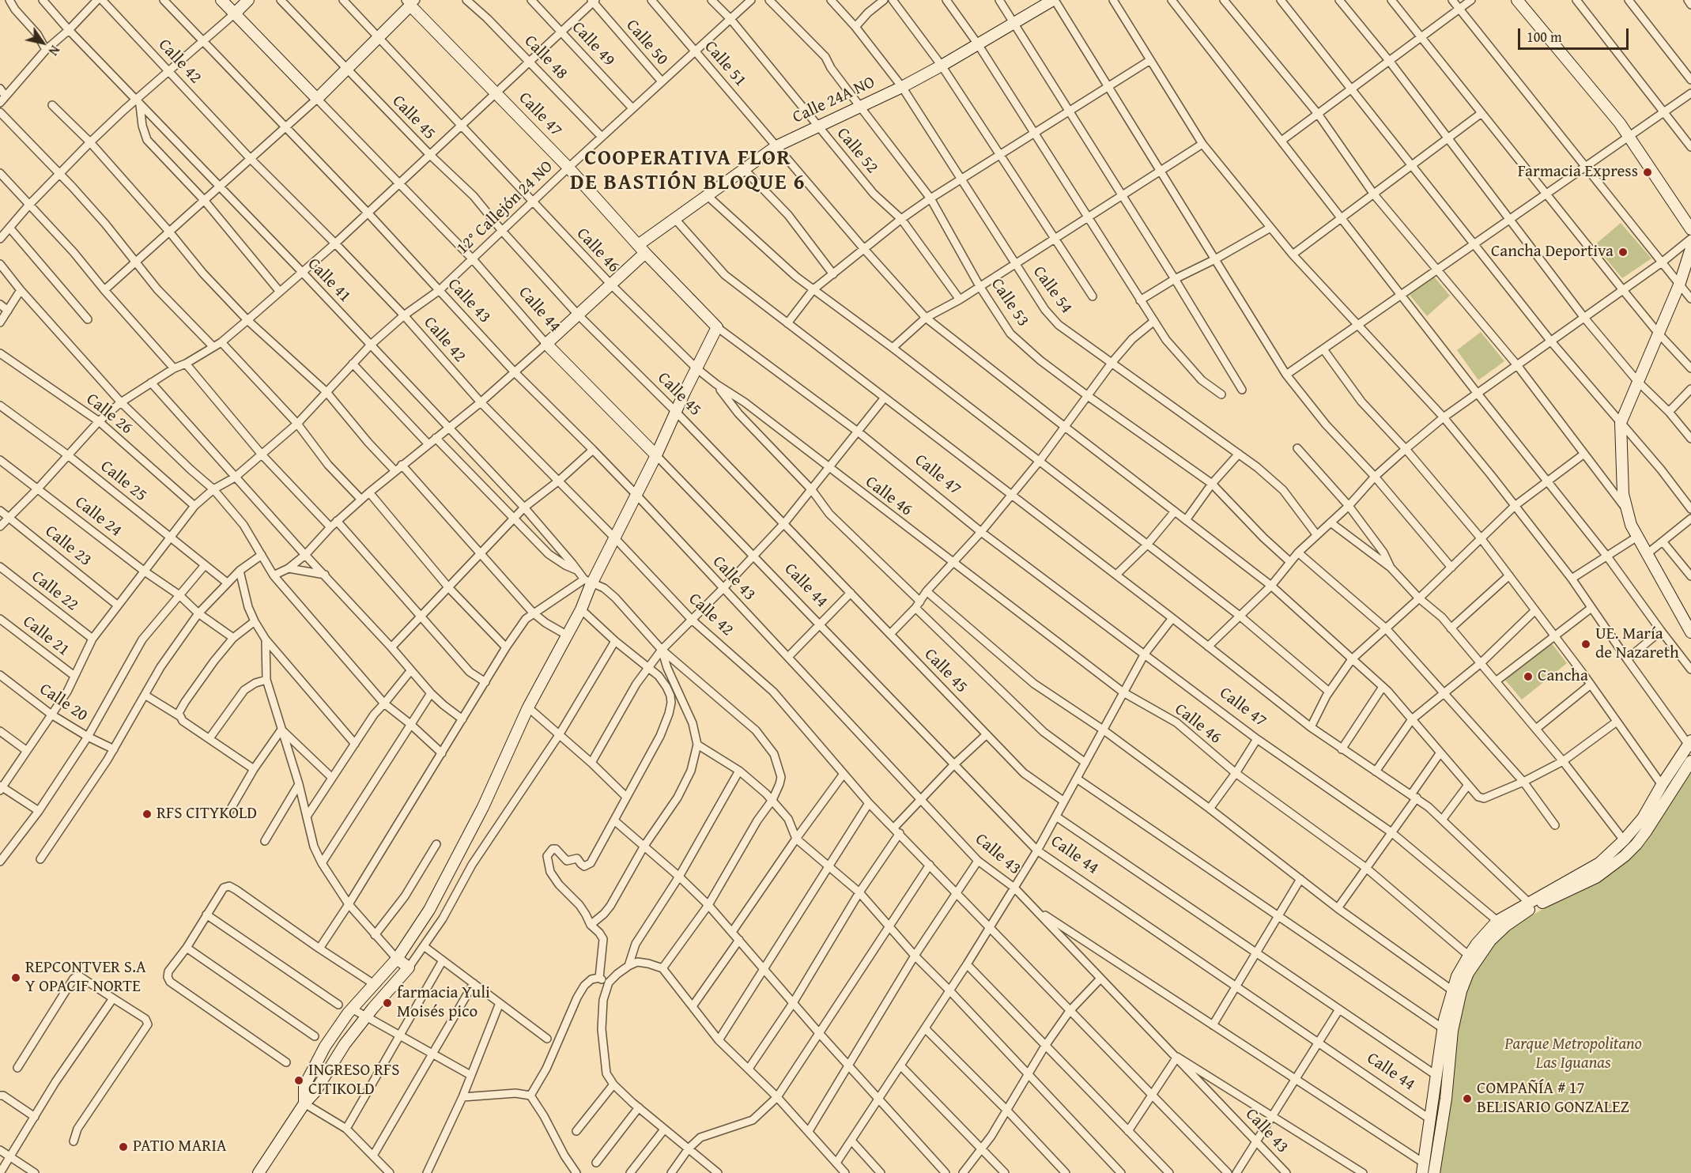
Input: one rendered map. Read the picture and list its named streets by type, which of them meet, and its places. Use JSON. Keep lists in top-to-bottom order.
{
  "streets": {
    "street": [
      "Calle 50",
      "Calle 49",
      "Calle 48",
      "Calle 42",
      "Calle 51",
      "Calle 24A NO",
      "Calle 47",
      "Calle 45",
      "Calle 52",
      "12° Callejón 24 NO",
      "Calle 46",
      "Calle 41",
      "Calle 54",
      "Calle 43",
      "Calle 53",
      "Calle 44",
      "Calle 26",
      "Calle 25",
      "Calle 24",
      "Calle 23",
      "Calle 22",
      "Calle 21",
      "Calle 20"
    ]
  },
  "crossings": [
    ["Calle 50", "12° Callejón 24 NO"],
    ["Calle 49", "12° Callejón 24 NO"],
    ["Calle 48", "12° Callejón 24 NO"],
    ["Calle 42", "12° Callejón 24 NO"],
    ["Calle 51", "Calle 24A NO"],
    ["Calle 51", "12° Callejón 24 NO"],
    ["Calle 24A NO", "Calle 47"],
    ["Calle 24A NO", "Calle 45"],
    ["Calle 24A NO", "Calle 52"],
    ["Calle 24A NO", "Calle 46"],
    ["Calle 24A NO", "Calle 54"],
    ["Calle 24A NO", "Calle 53"],
    ["Calle 24A NO", "Calle 44"],
    ["Calle 47", "12° Callejón 24 NO"],
    ["Calle 45", "12° Callejón 24 NO"],
    ["Calle 52", "12° Callejón 24 NO"],
    ["12° Callejón 24 NO", "Calle 46"],
    ["12° Callejón 24 NO", "Calle 41"],
    ["12° Callejón 24 NO", "Calle 43"],
    ["12° Callejón 24 NO", "Calle 44"],
    ["12° Callejón 24 NO", "Calle 26"],
    ["12° Callejón 24 NO", "Calle 25"],
    ["12° Callejón 24 NO", "Calle 24"],
    ["12° Callejón 24 NO", "Calle 23"],
    ["12° Callejón 24 NO", "Calle 22"],
    ["12° Callejón 24 NO", "Calle 21"],
    ["12° Callejón 24 NO", "Calle 20"]
  ],
  "districts": ["COOPERATIVA FLOR DE BASTIÓN BLOQUE 6"],
  "parks": ["Parque Metropolitano Las Iguanas"],
  "places": [
    "Farmacia Express",
    "Cancha Deportiva",
    "UE. María de Nazareth",
    "Cancha",
    "RFS CITYKOLD",
    "REPCONTVER S.A Y OPACIF NORTE",
    "farmacia Yuli Moisés pico",
    "INGRESO RFS CITIKOLD",
    "COMPAÑÍA # 17 BELISARIO GONZALEZ",
    "PATIO MARIA"
  ],
  "scale_bar": "100 m",
  "north": "bottom right"
}
